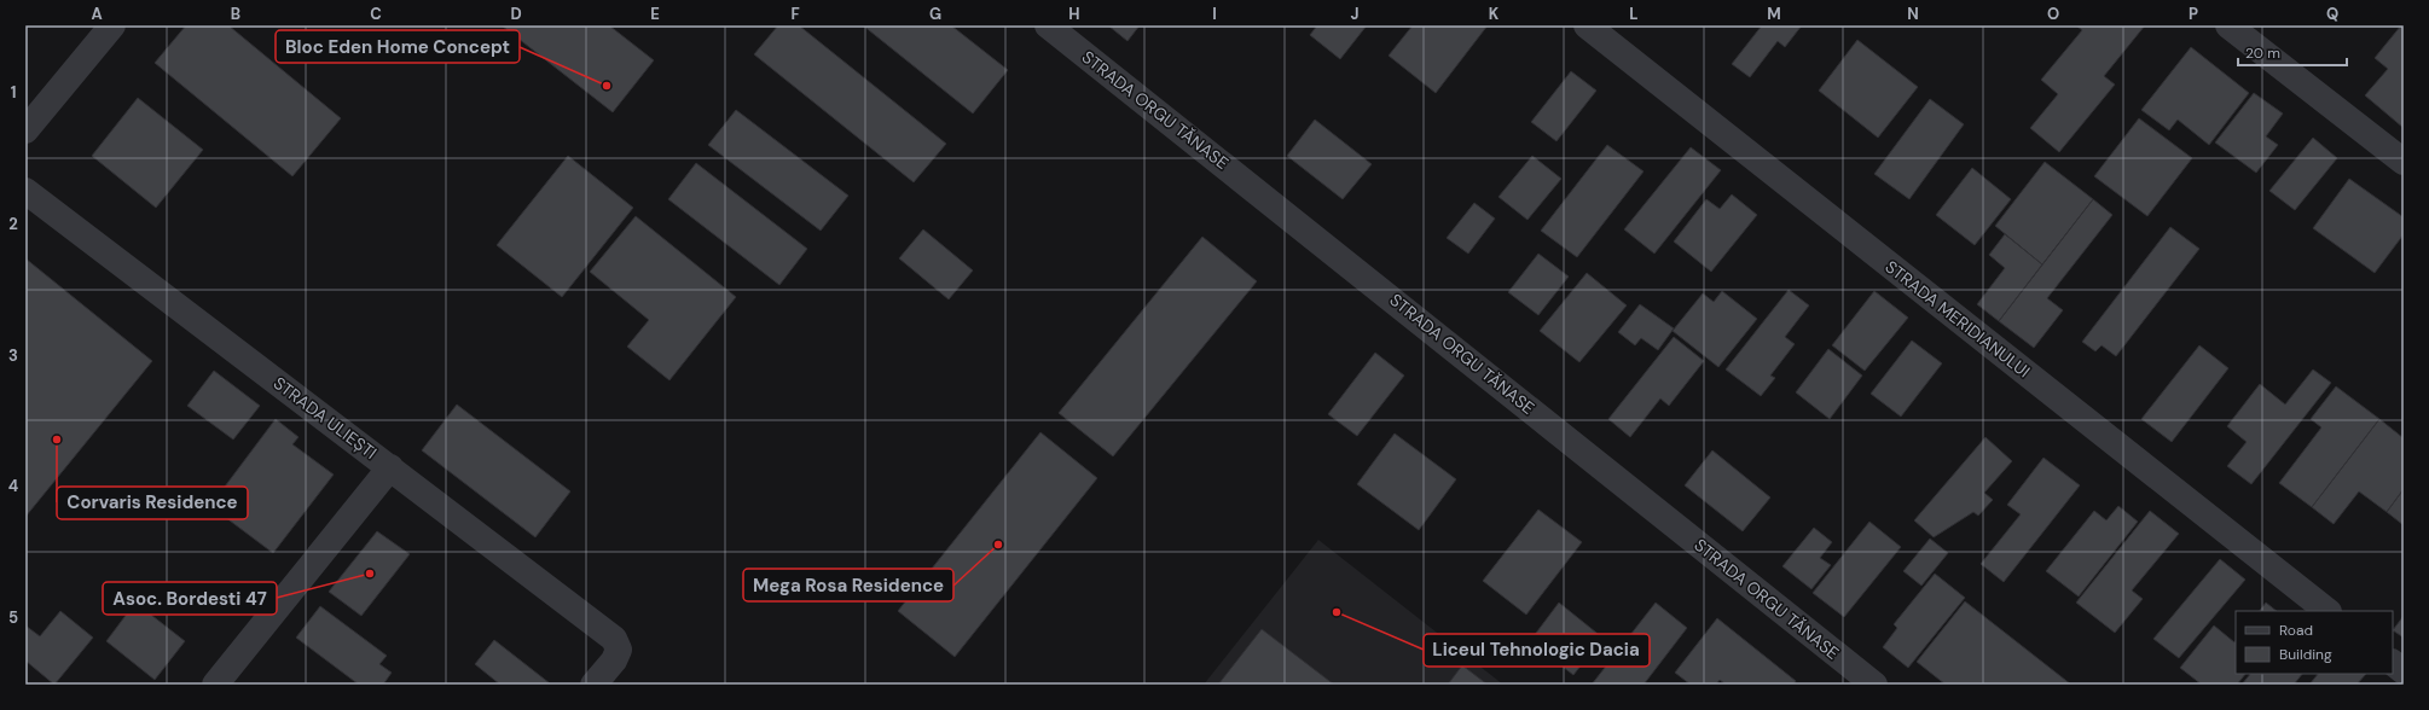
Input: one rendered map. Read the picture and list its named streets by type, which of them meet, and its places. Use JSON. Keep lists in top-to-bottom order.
{
  "streets": {
    "street": ["STRADA ORGU TĂNASE", "STRADA MERIDIANULUI", "STRADA ULIEȘTI"]
  },
  "places": [
    "Bloc Eden Home Concept",
    "Corvaris Residence",
    "Mega Rosa Residence",
    "Asoc. Bordesti 47",
    "Liceul Tehnologic Dacia"
  ],
  "legend": ["Road", "Building"],
  "scale_bar": "20 m",
  "grid": {
    "columns": [
      "A",
      "B",
      "C",
      "D",
      "E",
      "F",
      "G",
      "H",
      "I",
      "J",
      "K",
      "L",
      "M",
      "N",
      "O",
      "P",
      "Q"
    ],
    "rows": [
      "1",
      "2",
      "3",
      "4",
      "5"
    ]
  }
}
